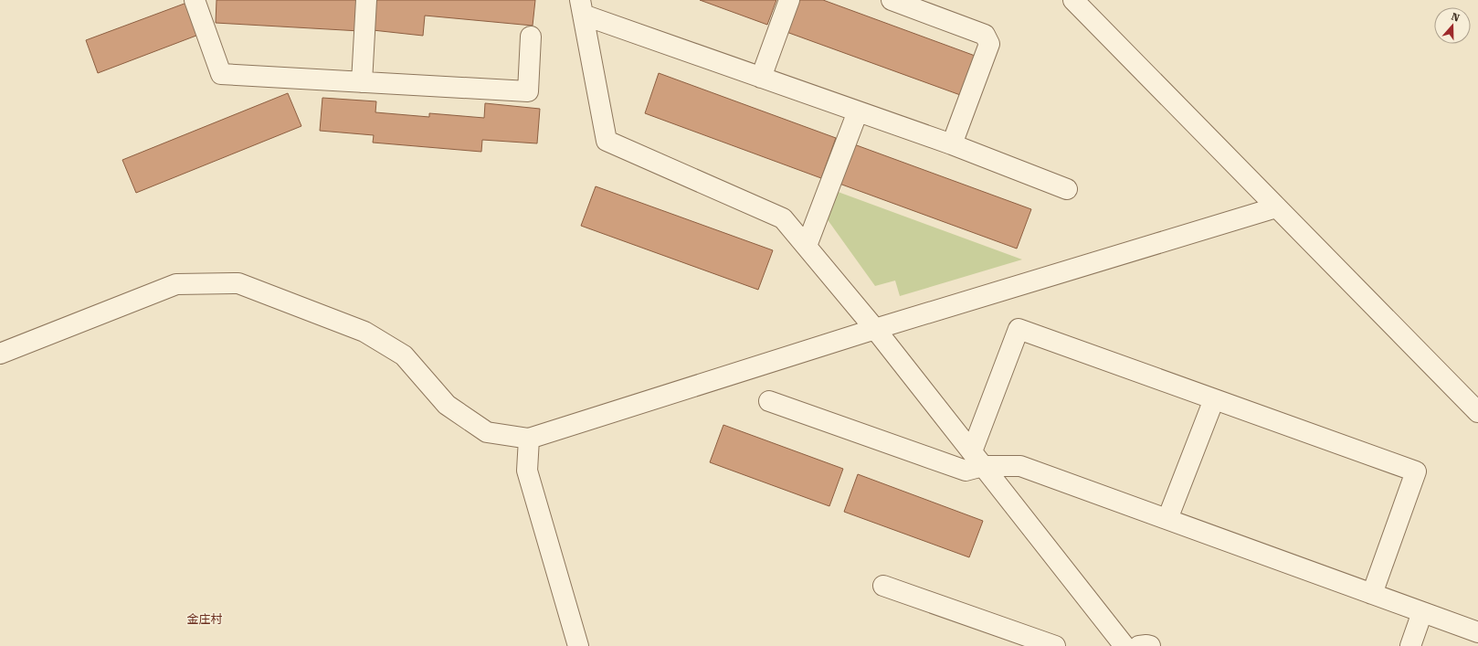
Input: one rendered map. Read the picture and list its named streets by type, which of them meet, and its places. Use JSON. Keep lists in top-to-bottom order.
{
  "districts": ["金庄村"],
  "north": "top"
}
